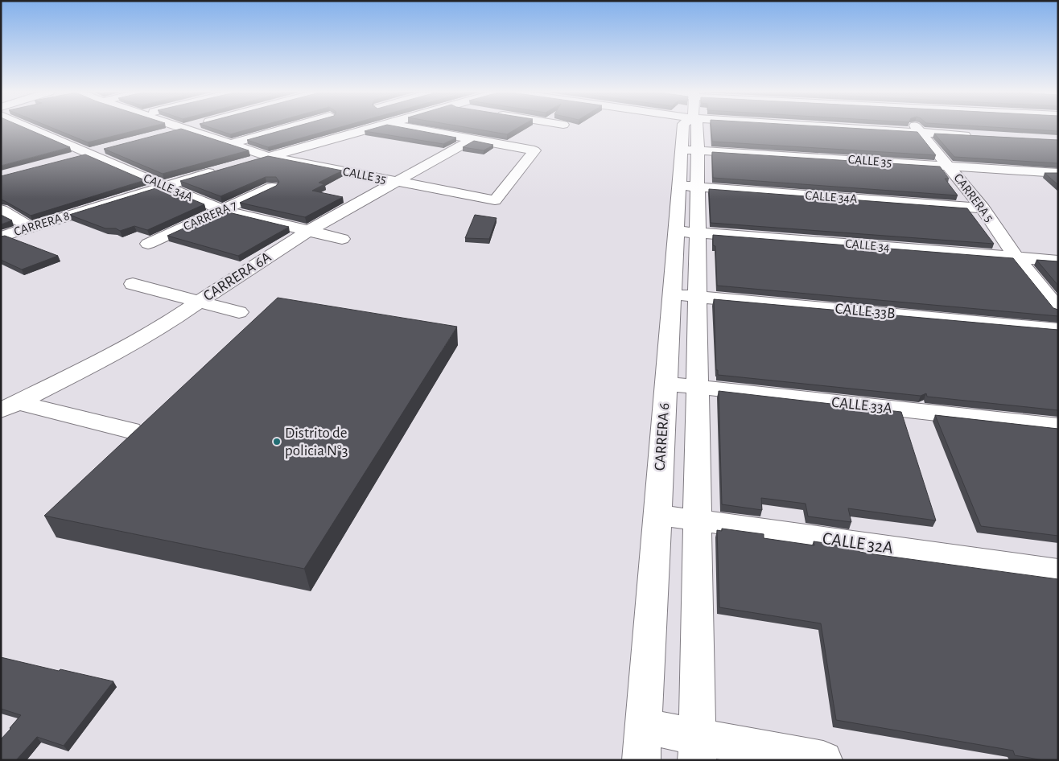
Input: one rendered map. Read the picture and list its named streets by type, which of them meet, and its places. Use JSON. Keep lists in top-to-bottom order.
{
  "streets": {
    "street": [
      "CALLE 35",
      "CALLE 34A",
      "CARRERA 5",
      "CARRERA 7",
      "CARRERA 8",
      "CALLE 34",
      "CARRERA 6A",
      "CALLE 33B",
      "CALLE 33A",
      "CARRERA 6",
      "CALLE 32A"
    ]
  },
  "crossings": [
    ["CALLE 35", "CARRERA 5"],
    ["CALLE 35", "CARRERA 6A"],
    ["CALLE 35", "CARRERA 6"],
    ["CALLE 34A", "CARRERA 5"],
    ["CALLE 34A", "CARRERA 7"],
    ["CALLE 34A", "CARRERA 8"],
    ["CALLE 34A", "CARRERA 6A"],
    ["CALLE 34A", "CARRERA 6"],
    ["CARRERA 5", "CALLE 34"],
    ["CALLE 34", "CARRERA 6"],
    ["CALLE 33B", "CARRERA 6"],
    ["CALLE 33A", "CARRERA 6"],
    ["CARRERA 6", "CALLE 32A"]
  ],
  "places": ["Distrito de policia N°3"]
}
